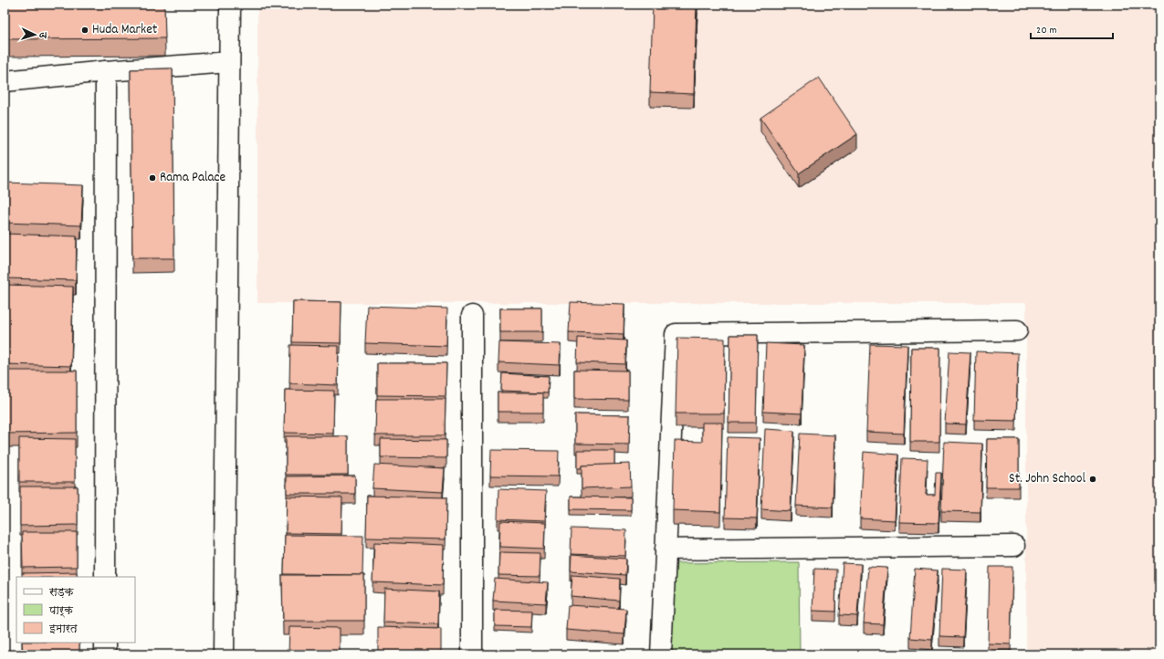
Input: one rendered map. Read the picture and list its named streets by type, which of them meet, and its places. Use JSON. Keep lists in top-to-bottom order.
{
  "places": ["Huda Market", "Rama Palace", "St. John School"],
  "legend": ["सड़क", "पार्क", "इमारत"],
  "scale_bar": "20 m",
  "north": "right"
}
